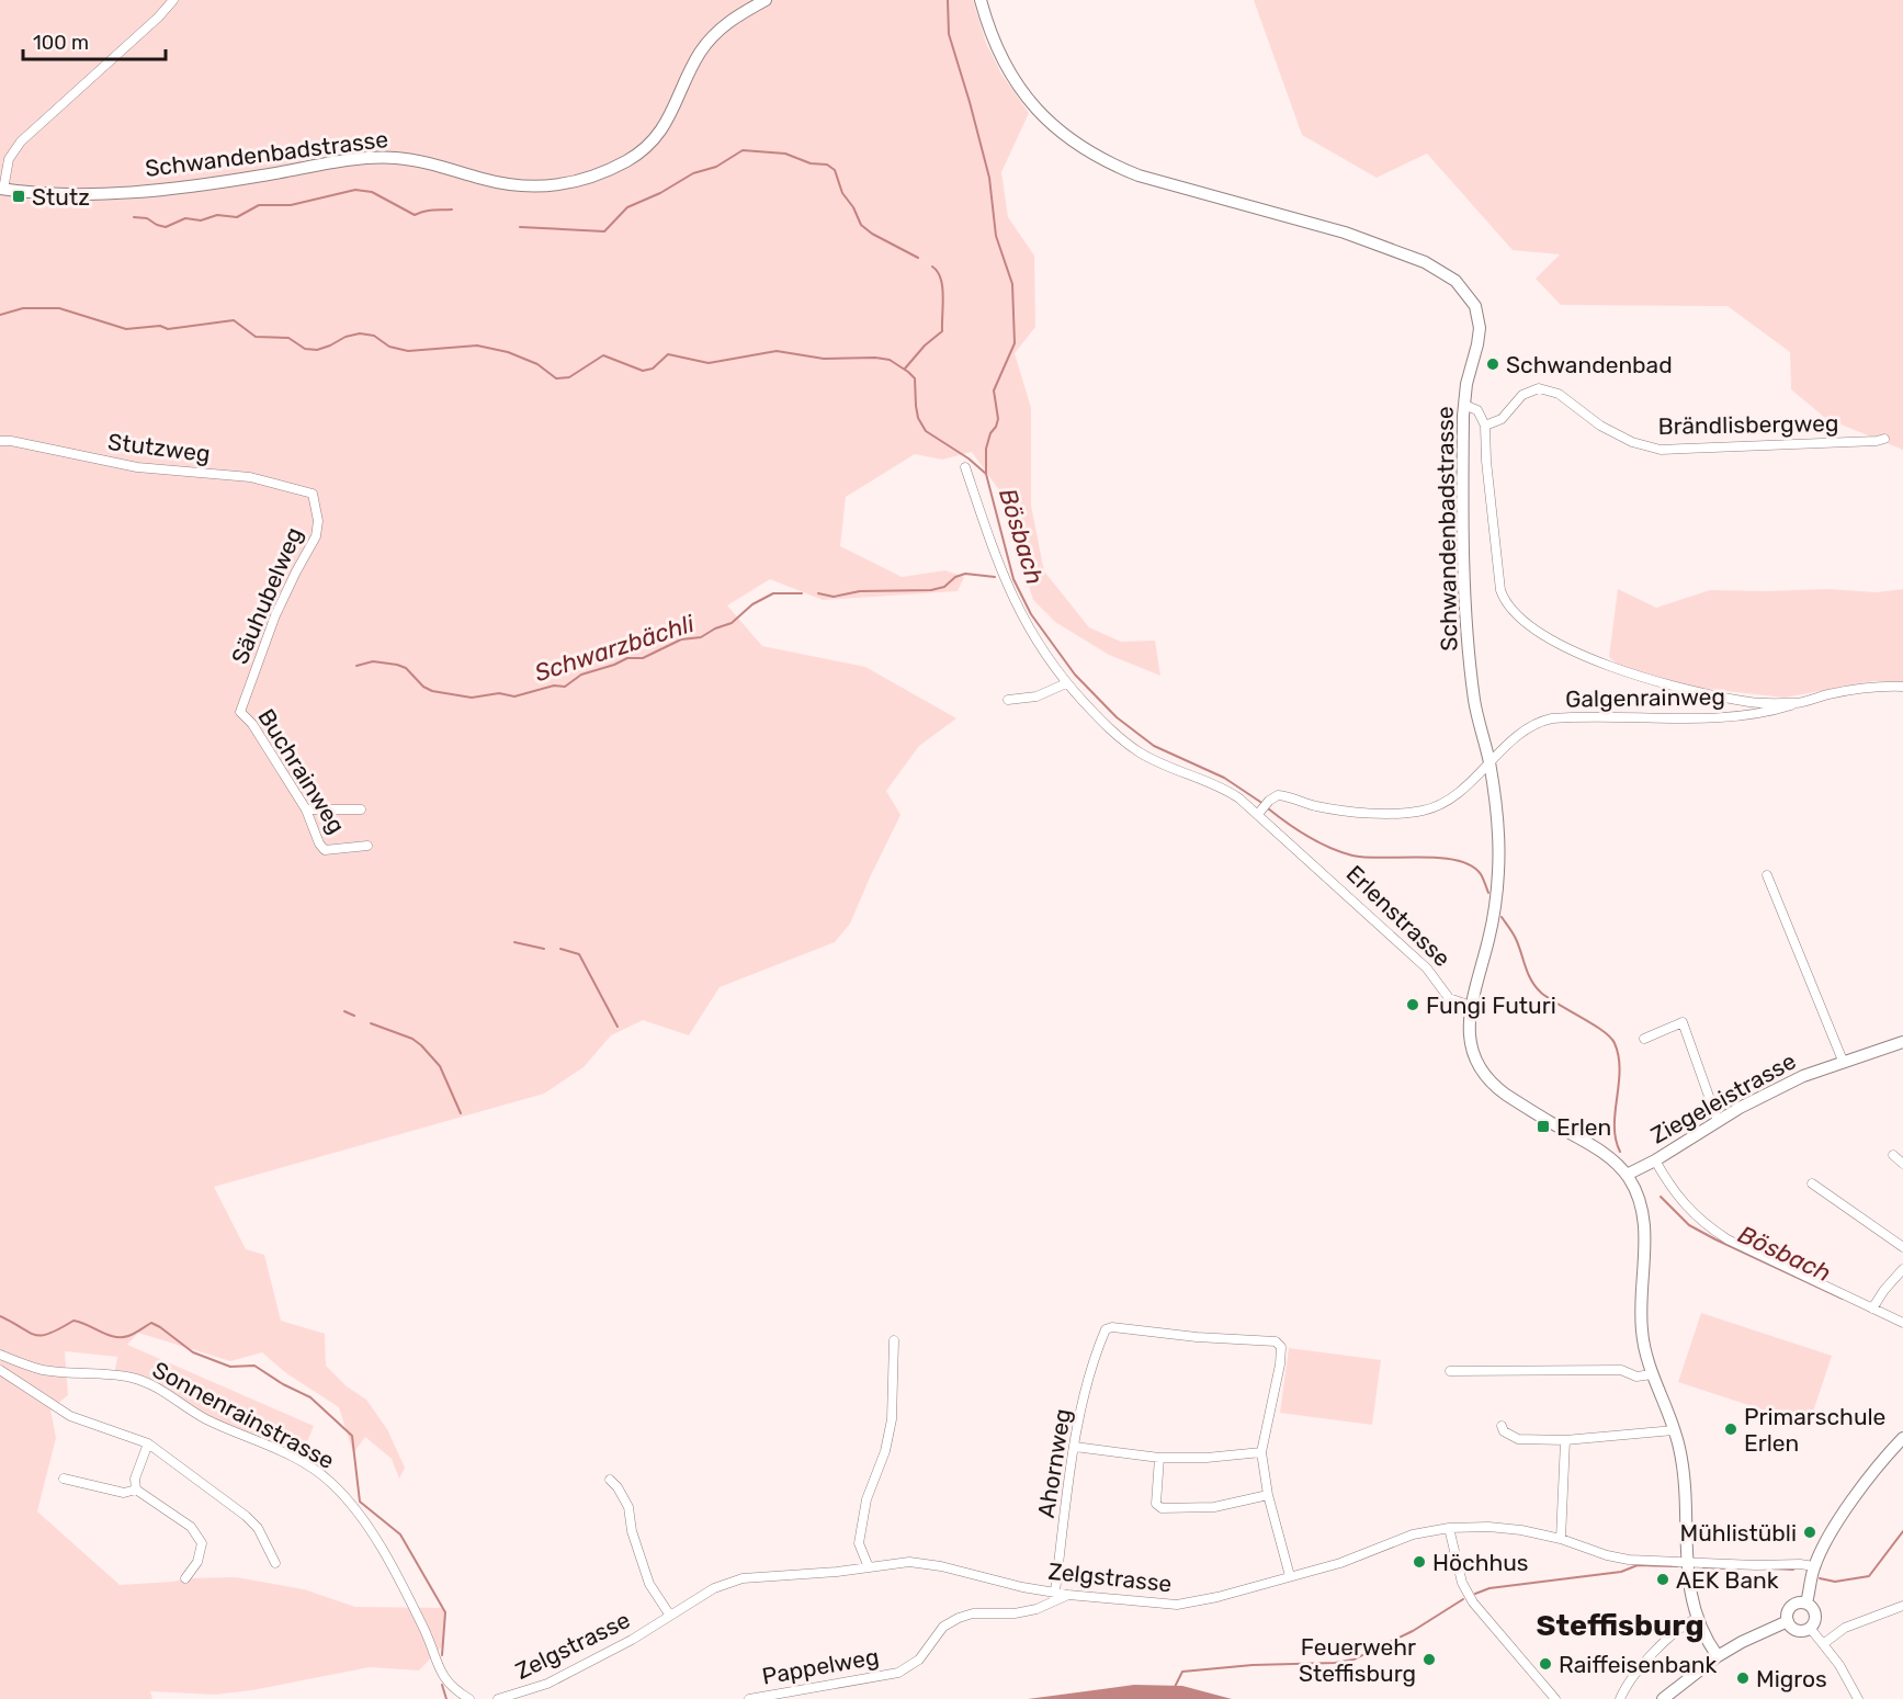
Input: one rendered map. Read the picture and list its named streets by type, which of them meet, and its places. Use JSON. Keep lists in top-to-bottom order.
{
  "streets": {
    "street": [
      "Schwandenbadstrasse",
      "Brändlisbergweg",
      "Stutzweg",
      "Säuhubelweg",
      "Galgenrainweg",
      "Buchrainweg",
      "Erlenstrasse",
      "Ziegeleistrasse",
      "Sonnenrainstrasse",
      "Ahornweg",
      "Zelgstrasse",
      "Pappelweg"
    ]
  },
  "crossings": [
    ["Schwandenbadstrasse", "Galgenrainweg"],
    ["Schwandenbadstrasse", "Erlenstrasse"],
    ["Stutzweg", "Säuhubelweg"],
    ["Säuhubelweg", "Buchrainweg"],
    ["Galgenrainweg", "Erlenstrasse"],
    ["Ahornweg", "Zelgstrasse"],
    ["Zelgstrasse", "Pappelweg"]
  ],
  "districts": ["Steffisburg"],
  "water": ["Bösbach", "Schwarzbächli"],
  "places": {
    "transit": ["Stutz", "Erlen"],
    "other": [
      "Schwandenbad",
      "Fungi Futuri",
      "Primarschule Erlen",
      "Mühlistübli",
      "Höchhus",
      "AEK Bank",
      "Feuerwehr Steffisburg",
      "Raiffeisenbank",
      "Migros"
    ]
  },
  "scale_bar": "100 m"
}
